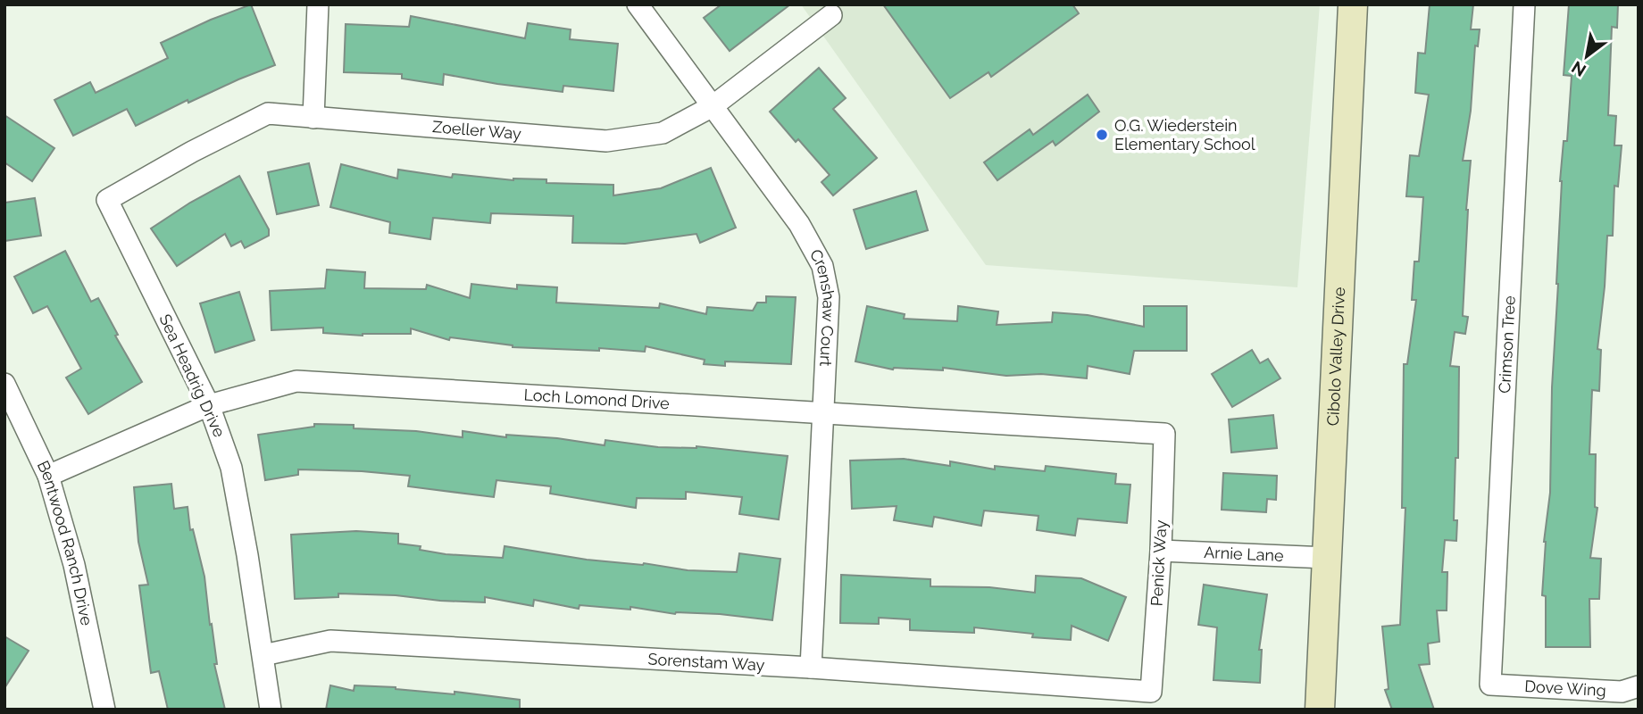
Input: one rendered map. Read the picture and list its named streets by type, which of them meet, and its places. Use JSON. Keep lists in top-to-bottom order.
{
  "streets": {
    "main road": ["Cibolo Valley Drive"],
    "street": [
      "Zoeller Way",
      "Crenshaw Court",
      "Crimson Tree",
      "Sea Headrig Drive",
      "Loch Lomond Drive",
      "Bentwood Ranch Drive",
      "Arnie Lane",
      "Penick Way",
      "Sorenstam Way",
      "Dove Wing"
    ]
  },
  "crossings": [
    ["Zoeller Way", "Crenshaw Court"],
    ["Zoeller Way", "Sea Headrig Drive"],
    ["Crenshaw Court", "Loch Lomond Drive"],
    ["Crenshaw Court", "Sorenstam Way"],
    ["Crimson Tree", "Dove Wing"],
    ["Cibolo Valley Drive", "Arnie Lane"],
    ["Sea Headrig Drive", "Loch Lomond Drive"],
    ["Sea Headrig Drive", "Sorenstam Way"],
    ["Loch Lomond Drive", "Bentwood Ranch Drive"],
    ["Loch Lomond Drive", "Penick Way"],
    ["Arnie Lane", "Penick Way"],
    ["Penick Way", "Sorenstam Way"]
  ],
  "places": ["O.G. Wiederstein Elementary School"],
  "north": "bottom left"
}
